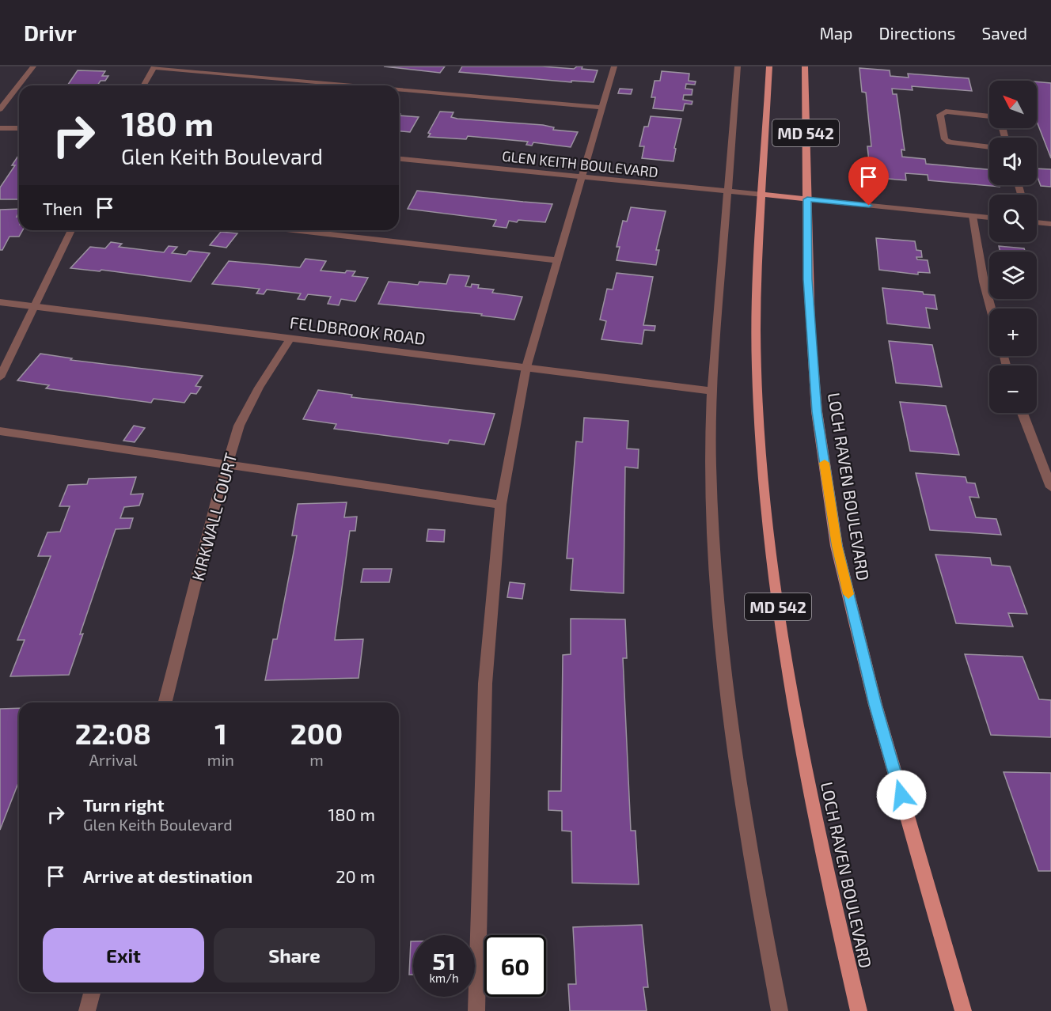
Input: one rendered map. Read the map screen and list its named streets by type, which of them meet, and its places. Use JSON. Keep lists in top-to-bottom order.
{
  "streets": {
    "main road": ["MD 542", "LOCH RAVEN BOULEVARD"],
    "street": ["GLEN KEITH BOULEVARD", "FELDBROOK ROAD", "KIRKWALL COURT"]
  },
  "crossings": [
    ["GLEN KEITH BOULEVARD", "LOCH RAVEN BOULEVARD"],
    ["FELDBROOK ROAD", "KIRKWALL COURT"]
  ],
  "north": "top left",
  "page": {
    "header": "Drivr",
    "nav": ["Map", "Directions", "Saved"],
    "map_buttons": ["+", "−"],
    "turn": ["180 m", "Glen Keith Boulevard"],
    "then": "Then",
    "eta": [
      "22:08",
      "Arrival",
      "1",
      "min",
      "200",
      "m"
    ],
    "list": [
      {
        "name": "Turn right",
        "note": "Glen Keith Boulevard",
        "value": "180 m"
      },
      {
        "name": "Arrive at destination",
        "value": "20 m"
      }
    ],
    "buttons": ["Exit", "Share"],
    "speed": "51 km/h",
    "limit": "60"
  }
}
